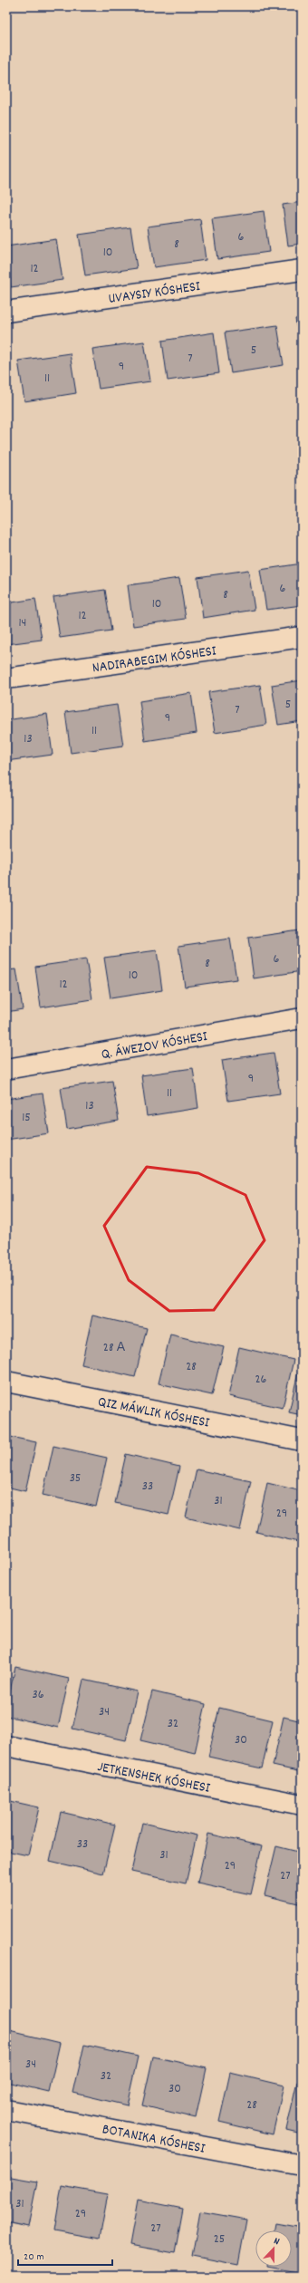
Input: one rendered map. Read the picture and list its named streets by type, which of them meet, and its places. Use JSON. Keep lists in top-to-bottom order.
{
  "streets": {
    "street": [
      "UVAYSIY KÓSHESI",
      "NADIRABEGIM KÓSHESI",
      "Q. ÁWEZOV KÓSHESI",
      "JETKENSHEK KÓSHESI",
      "BOTANIKA KÓSHESI"
    ]
  },
  "house_numbers": [
    "6",
    "8",
    "10",
    "12",
    "5",
    "7",
    "9",
    "11",
    "6",
    "8",
    "10",
    "12",
    "14",
    "5",
    "7",
    "9",
    "11",
    "13",
    "6",
    "8",
    "10",
    "12",
    "9",
    "11",
    "13",
    "15",
    "28 А",
    "28",
    "26",
    "35",
    "33",
    "31",
    "29",
    "36",
    "34",
    "32",
    "30",
    "33",
    "31",
    "29",
    "27",
    "34",
    "32",
    "30",
    "28",
    "31",
    "29",
    "27",
    "25"
  ],
  "scale_bar": "20 m",
  "north": "top"
}
